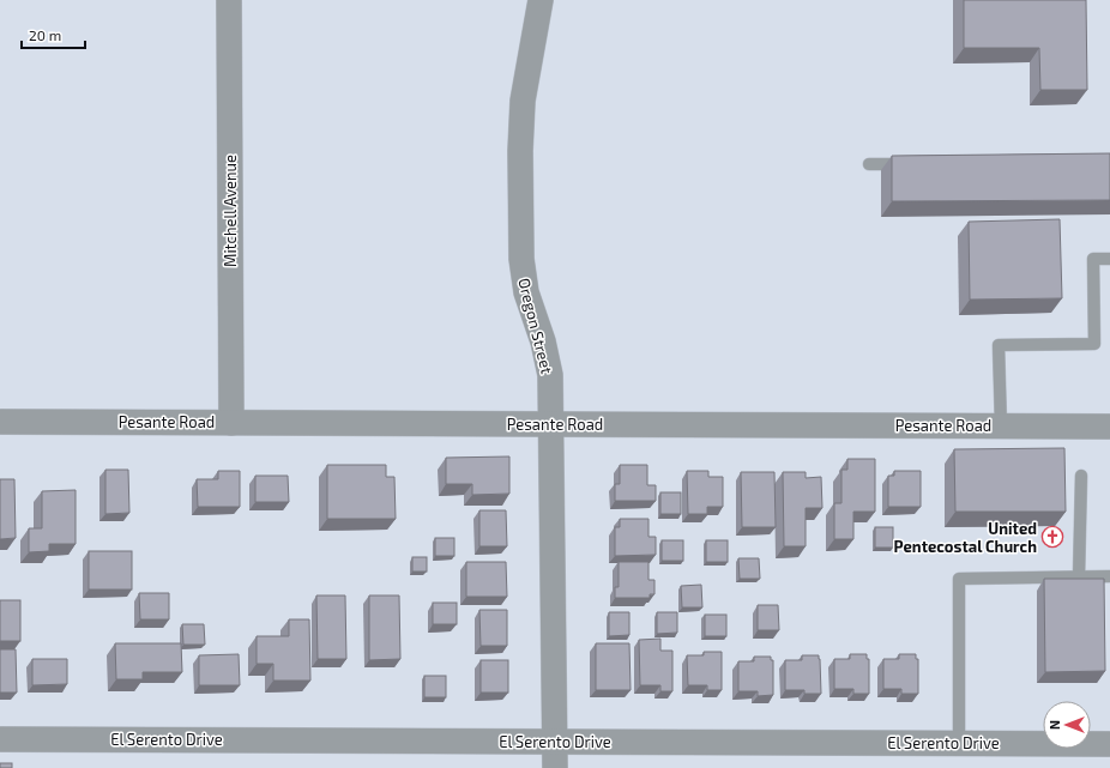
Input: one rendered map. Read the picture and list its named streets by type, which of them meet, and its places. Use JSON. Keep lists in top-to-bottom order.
{
  "streets": {
    "street": [
      "Mitchell Avenue",
      "Oregon Street",
      "Pesante Road",
      "El Serento Drive"
    ]
  },
  "crossings": [
    ["Mitchell Avenue", "Pesante Road"],
    ["Oregon Street", "Pesante Road"],
    ["Oregon Street", "El Serento Drive"]
  ],
  "places": {
    "church": ["United Pentecostal Church"]
  },
  "scale_bar": "20 m",
  "north": "left"
}
